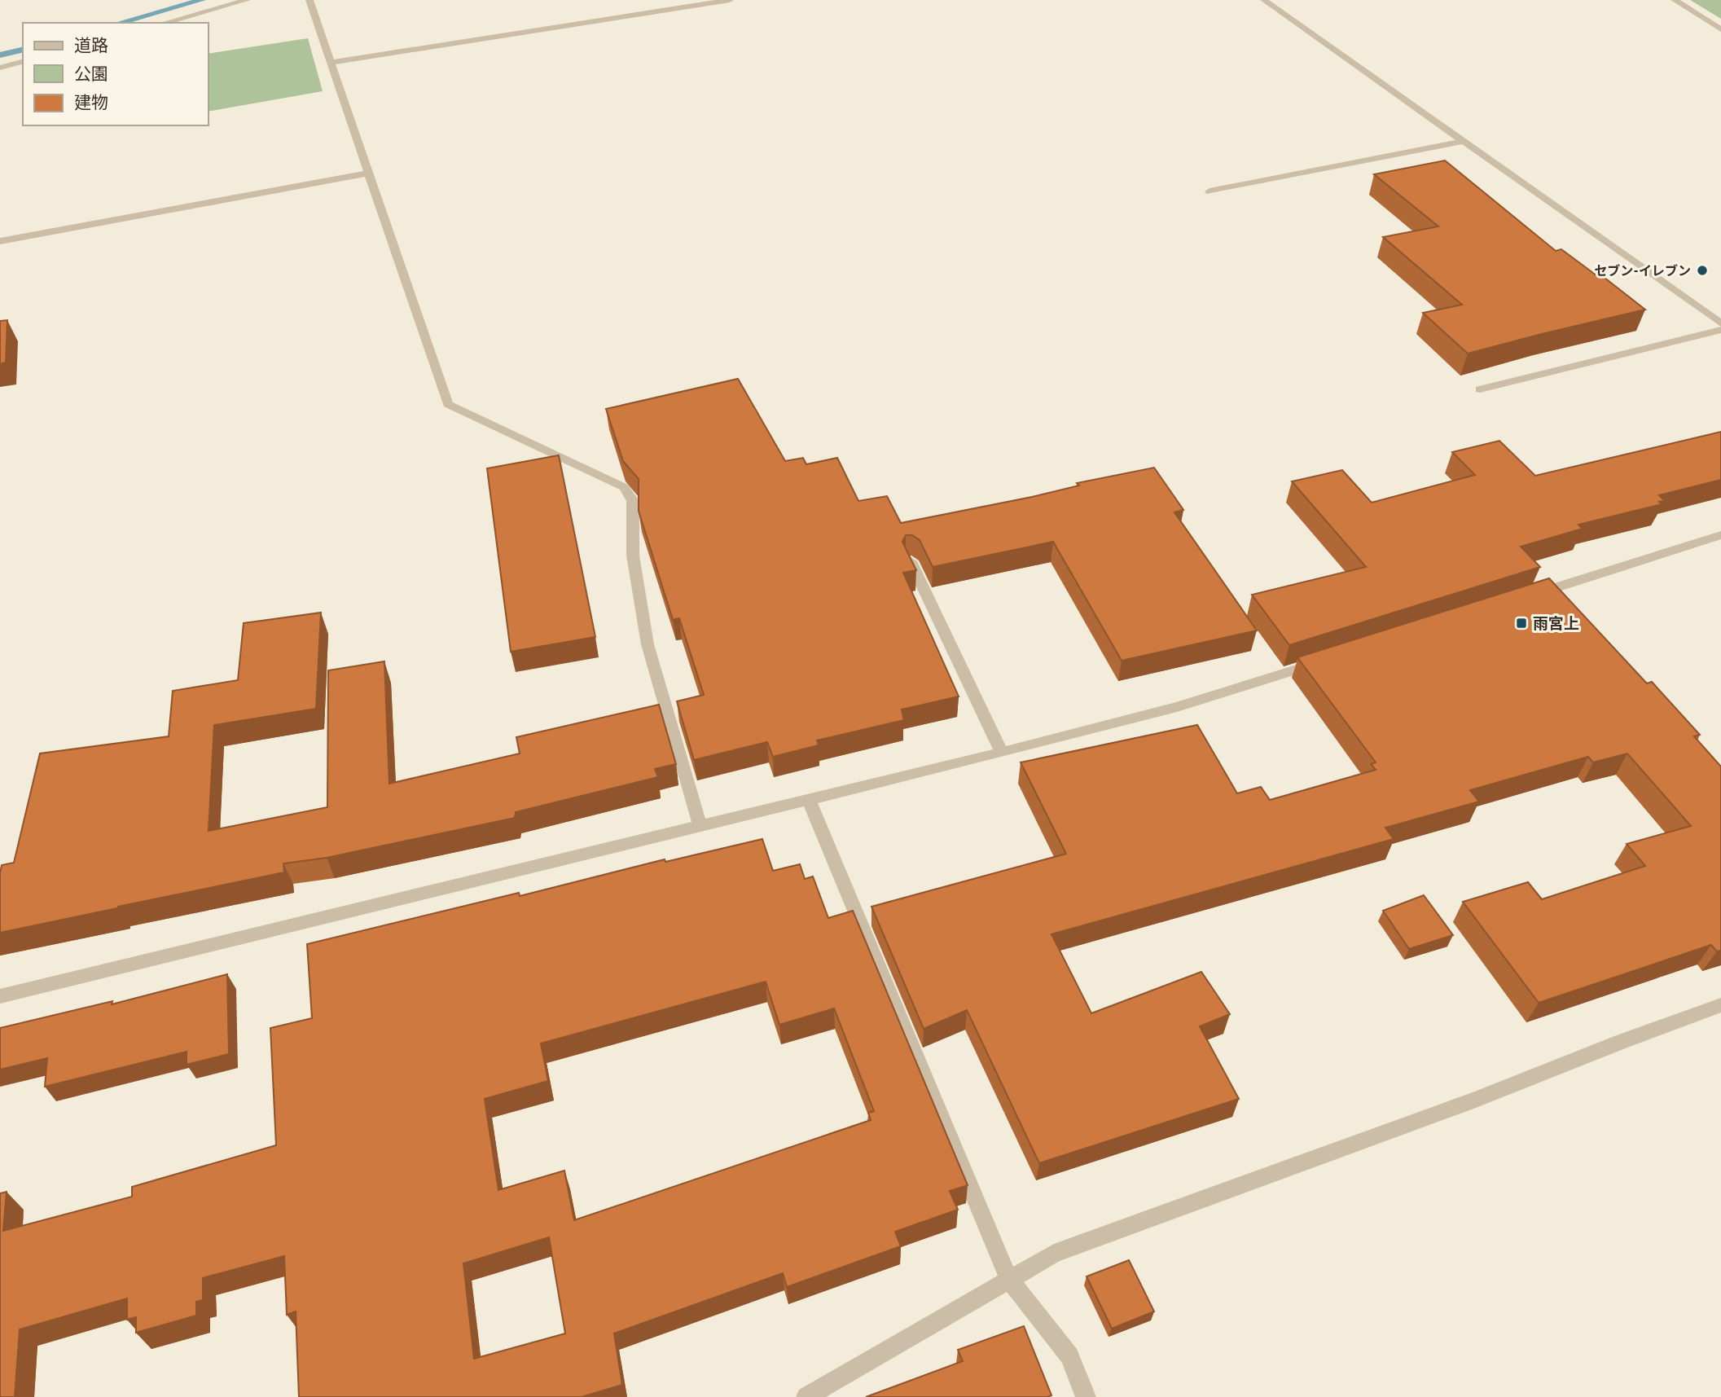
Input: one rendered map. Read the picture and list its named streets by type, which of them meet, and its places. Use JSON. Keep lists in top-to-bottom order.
{
  "places": {
    "other": ["セブン-イレブン"],
    "transit": ["雨宮上"]
  },
  "legend": ["道路", "公園", "建物"]
}
